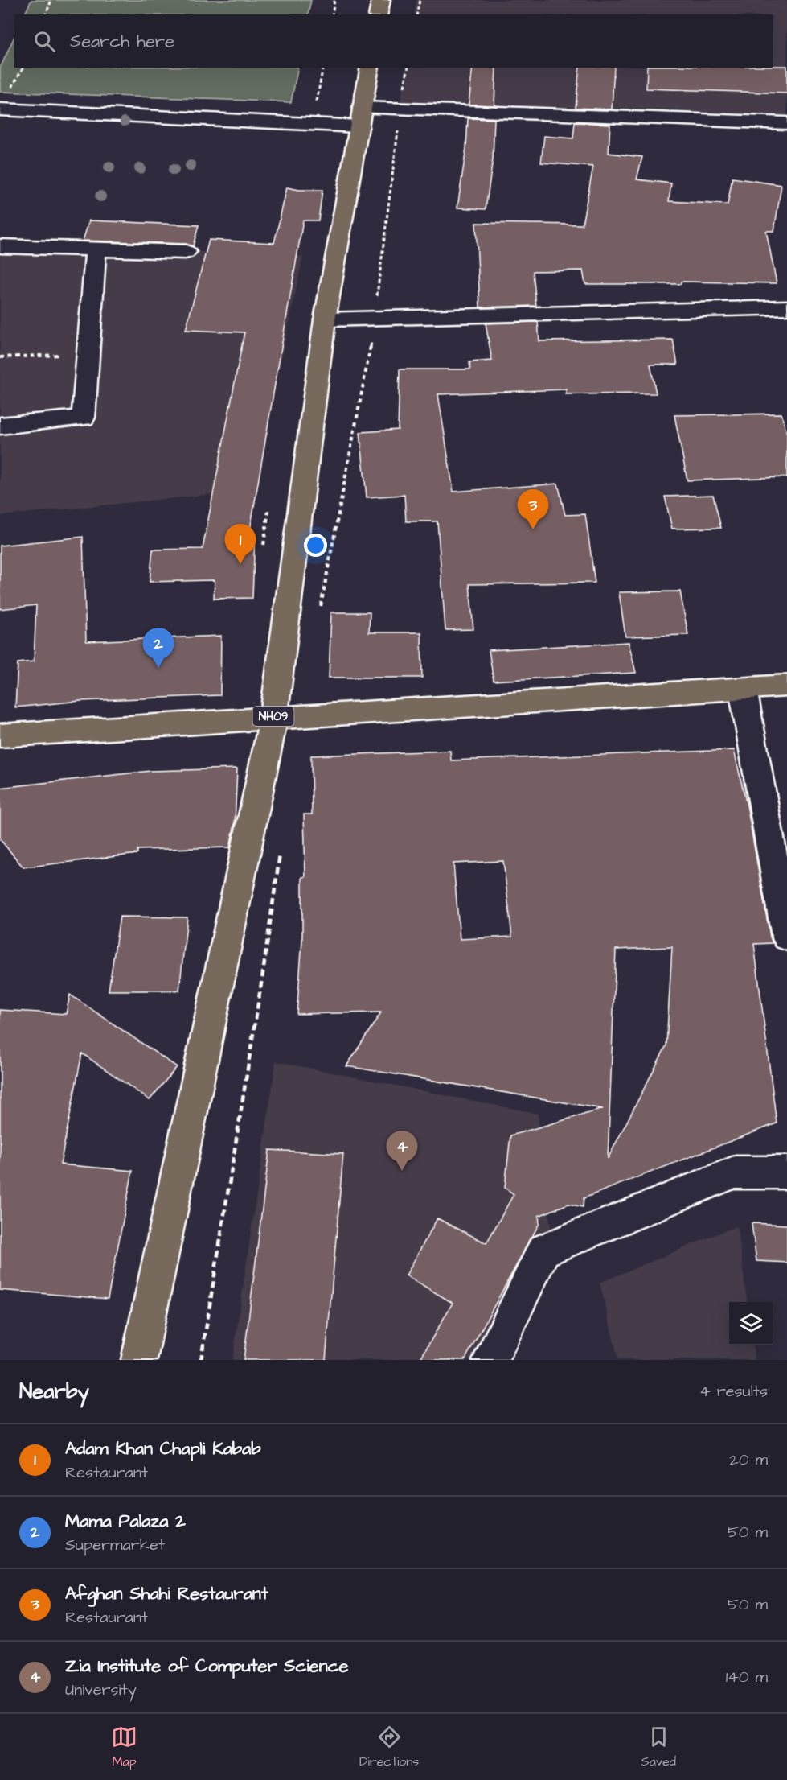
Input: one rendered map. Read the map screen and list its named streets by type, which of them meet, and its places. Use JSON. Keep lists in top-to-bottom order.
{
  "streets": {
    "main road": ["NH09"]
  },
  "page": {
    "search": "Search here",
    "pins": [
      "3",
      "1",
      "2",
      "4"
    ],
    "heading": ["Nearby", "4 results"],
    "list": [
      {
        "mark": "1",
        "name": "Adam Khan Chapli Kabab",
        "note": "Restaurant",
        "value": "20 m"
      },
      {
        "mark": "2",
        "name": "Mama Palaza 2",
        "note": "Supermarket",
        "value": "50 m"
      },
      {
        "mark": "3",
        "name": "Afghan Shahi Restaurant",
        "note": "Restaurant",
        "value": "50 m"
      },
      {
        "mark": "4",
        "name": "Zia Institute of Computer Science",
        "note": "University",
        "value": "140 m"
      }
    ],
    "nav": ["Map", "Directions", "Saved"]
  }
}
